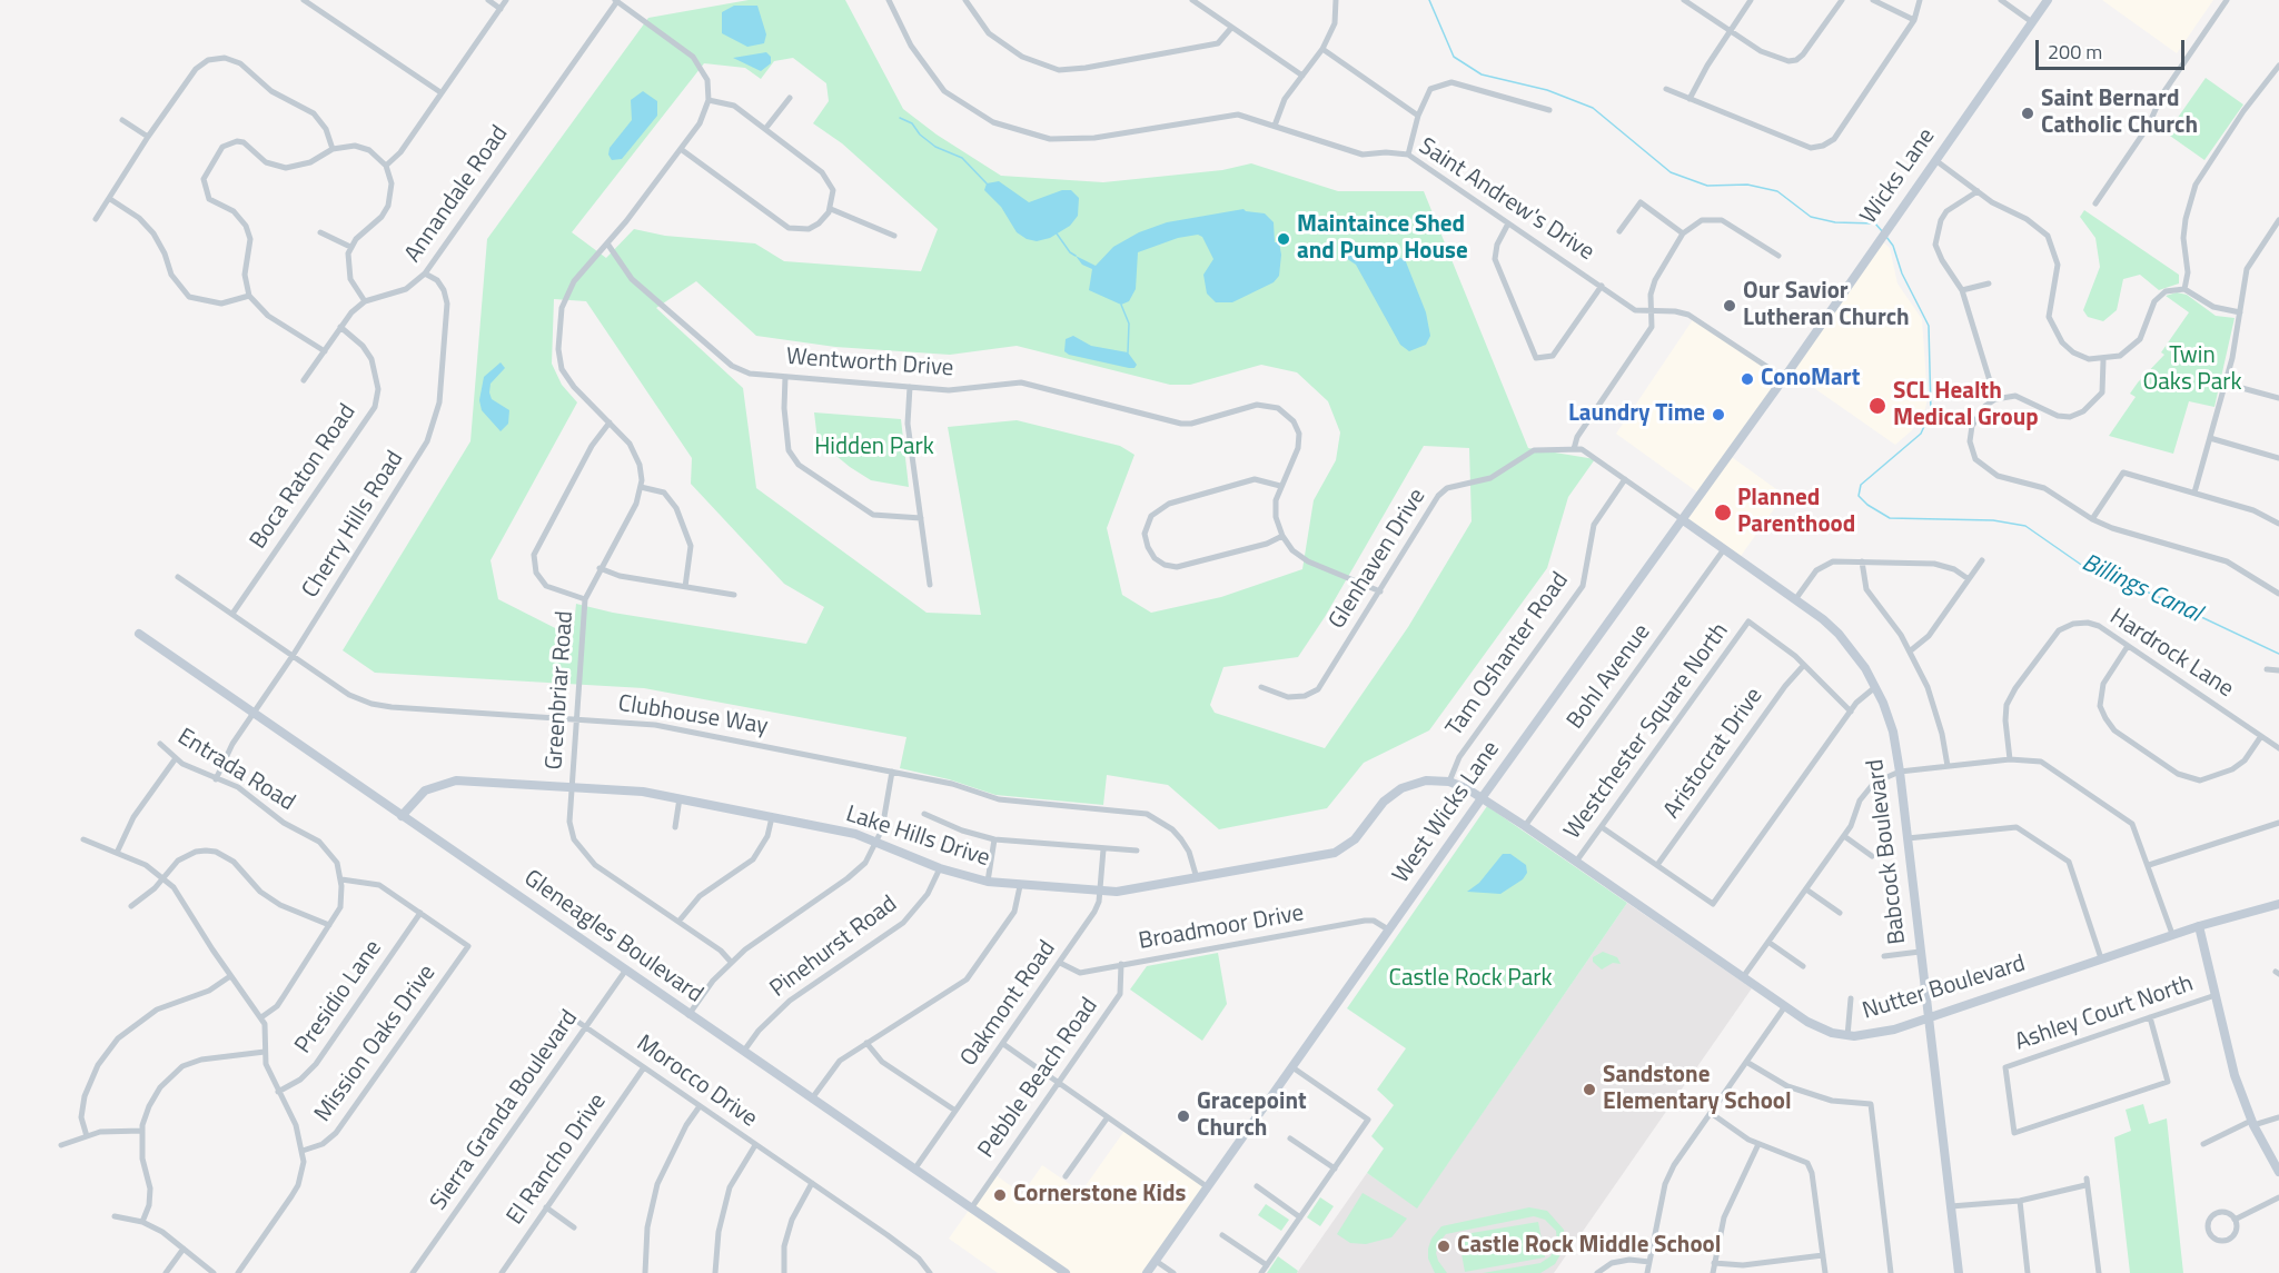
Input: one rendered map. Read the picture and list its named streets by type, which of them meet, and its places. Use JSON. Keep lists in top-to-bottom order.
{
  "streets": {
    "street": [
      "Wicks Lane",
      "Annandale Road",
      "Saint Andrew's Drive",
      "Wentworth Drive",
      "Boca Raton Road",
      "Cherry Hills Road",
      "Glenhaven Drive",
      "Hardrock Lane",
      "Tam Oshanter Road",
      "Bohl Avenue",
      "Greenbriar Road",
      "Clubhouse Way",
      "Westchester Square North",
      "Aristocrat Drive",
      "Entrada Road",
      "West Wicks Lane",
      "Lake Hills Drive",
      "Babcock Boulevard",
      "Broadmoor Drive",
      "Gleneagles Boulevard",
      "Pinehurst Road",
      "Nutter Boulevard",
      "Presidio Lane",
      "Oakmont Road",
      "Ashley Court North",
      "Mission Oaks Drive",
      "Pebble Beach Road",
      "Morocco Drive",
      "Sierra Granda Boulevard",
      "El Rancho Drive"
    ]
  },
  "crossings": [
    ["Wicks Lane", "Saint Andrew's Drive"],
    ["Wicks Lane", "West Wicks Lane"],
    ["Annandale Road", "Boca Raton Road"],
    ["Annandale Road", "Cherry Hills Road"],
    ["Saint Andrew's Drive", "West Wicks Lane"],
    ["Boca Raton Road", "Clubhouse Way"],
    ["Cherry Hills Road", "Clubhouse Way"],
    ["Cherry Hills Road", "Entrada Road"],
    ["Cherry Hills Road", "Gleneagles Boulevard"],
    ["Glenhaven Drive", "Tam Oshanter Road"],
    ["Glenhaven Drive", "West Wicks Lane"],
    ["Glenhaven Drive", "Babcock Boulevard"],
    ["Tam Oshanter Road", "Lake Hills Drive"],
    ["Bohl Avenue", "Babcock Boulevard"],
    ["Bohl Avenue", "Nutter Boulevard"],
    ["Greenbriar Road", "Clubhouse Way"],
    ["Greenbriar Road", "Lake Hills Drive"],
    ["Clubhouse Way", "Lake Hills Drive"],
    ["Westchester Square North", "Aristocrat Drive"],
    ["Westchester Square North", "Nutter Boulevard"],
    ["West Wicks Lane", "Babcock Boulevard"],
    ["West Wicks Lane", "Broadmoor Drive"],
    ["West Wicks Lane", "Nutter Boulevard"],
    ["Lake Hills Drive", "Gleneagles Boulevard"],
    ["Lake Hills Drive", "Pinehurst Road"],
    ["Lake Hills Drive", "Oakmont Road"],
    ["Babcock Boulevard", "Nutter Boulevard"],
    ["Broadmoor Drive", "Oakmont Road"],
    ["Broadmoor Drive", "Pebble Beach Road"],
    ["Gleneagles Boulevard", "Pinehurst Road"],
    ["Gleneagles Boulevard", "Oakmont Road"],
    ["Gleneagles Boulevard", "Pebble Beach Road"],
    ["Gleneagles Boulevard", "Sierra Granda Boulevard"],
    ["Presidio Lane", "Mission Oaks Drive"],
    ["Morocco Drive", "Sierra Granda Boulevard"],
    ["Morocco Drive", "El Rancho Drive"]
  ],
  "water": ["Billings Canal"],
  "parks": ["Twin Oaks Park", "Hidden Park", "Castle Rock Park"],
  "places": [
    "Saint Bernard Catholic Church",
    "Maintaince Shed and Pump House",
    "Our Savior Lutheran Church",
    "ConoMart",
    "SCL Health Medical Group",
    "Laundry Time",
    "Planned Parenthood",
    "Sandstone Elementary School",
    "Gracepoint Church",
    "Cornerstone Kids",
    "Castle Rock Middle School"
  ],
  "scale_bar": "200 m"
}
